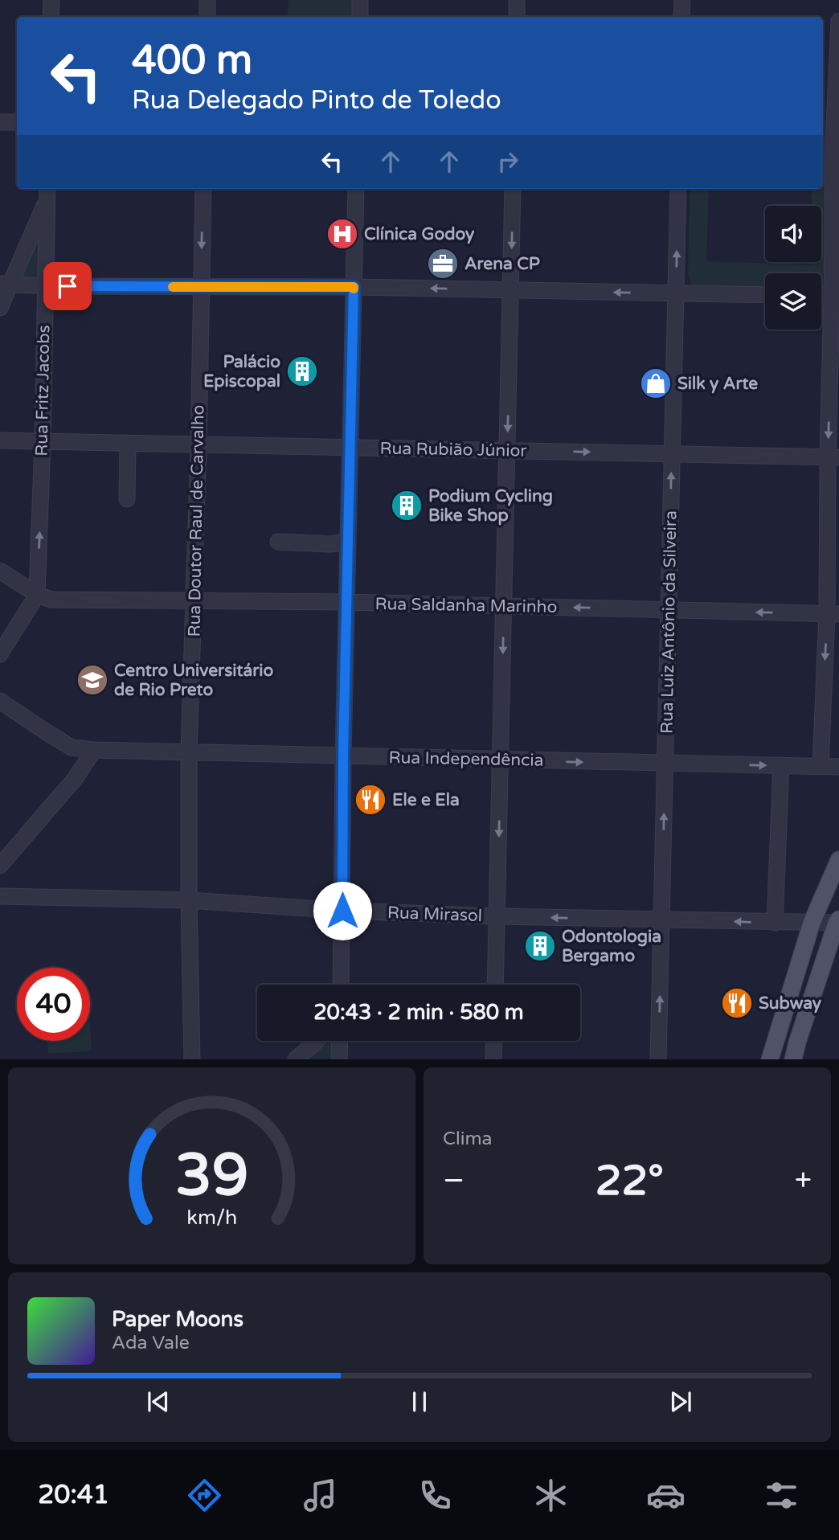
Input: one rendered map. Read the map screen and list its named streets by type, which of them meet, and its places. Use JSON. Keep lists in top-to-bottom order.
{
  "streets": {
    "street": [
      "Rua Fritz Jacobs",
      "Rua Rubião Júnior",
      "Rua Doutor Raul de Carvalho",
      "Rua Saldanha Marinho",
      "Rua Luiz Antônio da Silveira",
      "Rua Independência",
      "Rua Mirasol"
    ]
  },
  "crossings": [
    ["Rua Fritz Jacobs", "Rua Rubião Júnior"],
    ["Rua Fritz Jacobs", "Rua Saldanha Marinho"],
    ["Rua Rubião Júnior", "Rua Doutor Raul de Carvalho"],
    ["Rua Rubião Júnior", "Rua Luiz Antônio da Silveira"],
    ["Rua Doutor Raul de Carvalho", "Rua Saldanha Marinho"],
    ["Rua Doutor Raul de Carvalho", "Rua Independência"],
    ["Rua Doutor Raul de Carvalho", "Rua Mirasol"],
    ["Rua Saldanha Marinho", "Rua Luiz Antônio da Silveira"],
    ["Rua Luiz Antônio da Silveira", "Rua Independência"],
    ["Rua Luiz Antônio da Silveira", "Rua Mirasol"]
  ],
  "one_way": ["Rua Saldanha Marinho", "Rua Luiz Antônio da Silveira"],
  "places": {
    "hospital": ["Clínica Godoy"],
    "office": ["Arena CP"],
    "building": ["Palácio Episcopal", "Podium Cycling Bike Shop", "Odontologia Bergamo"],
    "shop": ["Silk y Arte"],
    "school or university": ["Centro Universitário de Rio Preto"],
    "restaurant": ["Ele e Ela", "Subway"]
  },
  "page": {
    "turn": ["400 m", "Rua Delegado Pinto de Toledo"],
    "limit": "40",
    "trip": "20:43 · 2 min · 580 m",
    "tile": "Clima",
    "heat": ["−", "22°", "+"],
    "song": ["Paper Moons", "Ada Vale"],
    "tabs": "20:41",
    "gauge": ["39", "km/h"]
  }
}
